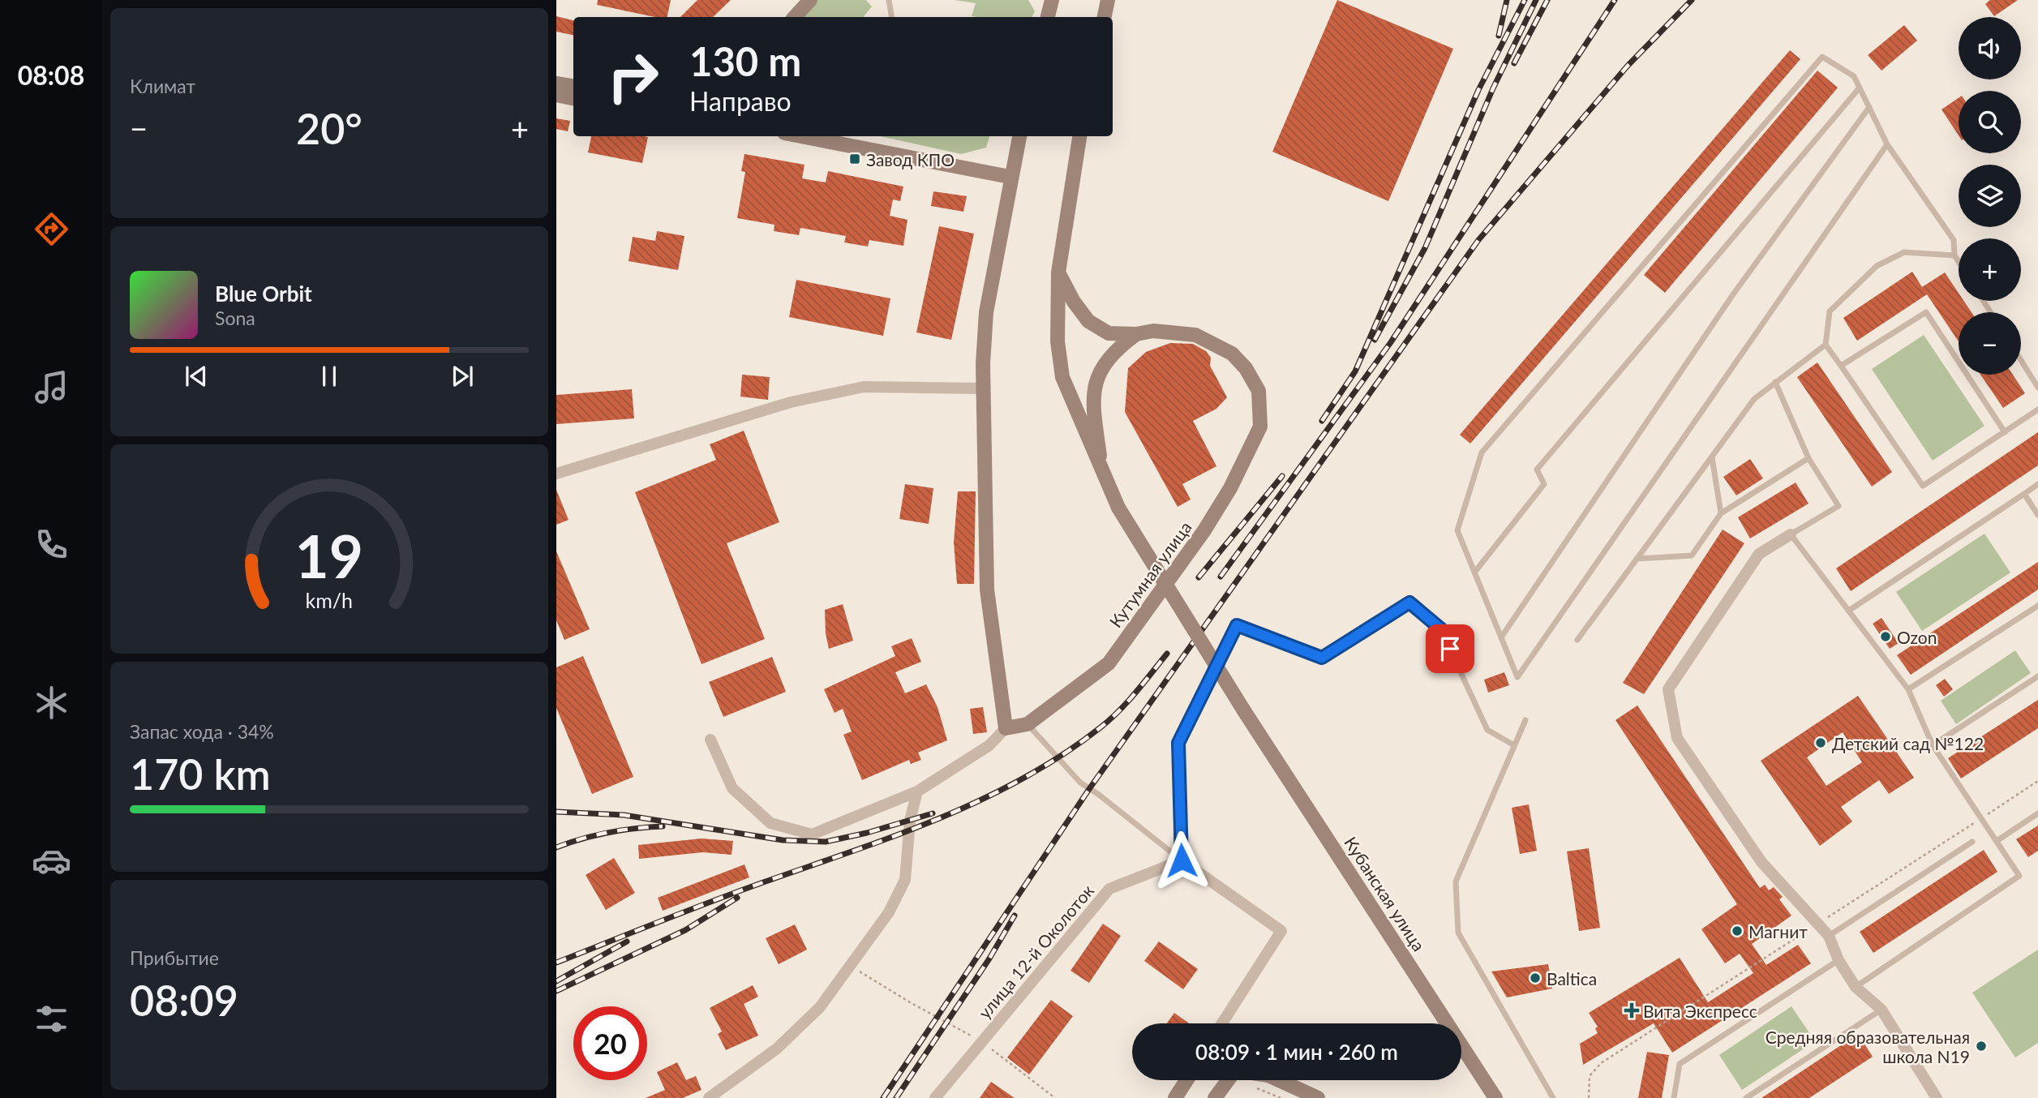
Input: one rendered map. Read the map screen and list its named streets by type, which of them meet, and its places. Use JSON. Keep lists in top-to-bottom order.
{
  "streets": {
    "main road": ["Кутумная улица", "Кубанская улица"],
    "street": ["улица 12-й Околоток"]
  },
  "places": {
    "transit": ["Завод КПО"],
    "other": [
      "Ozon",
      "Детский сад №122",
      "Магнит",
      "Baltica",
      "Средняя образовательная школа N19"
    ],
    "health": ["Вита Экспресс"]
  },
  "page": {
    "tabs": "08:08",
    "tile": [
      "Климат",
      ["Запас хода · 34%", "170 km"],
      ["Прибытие", "08:09"]
    ],
    "map_buttons": ["+", "−"],
    "turn": ["130 m", "Направо"],
    "heat": ["−", "20°", "+"],
    "song": ["Blue Orbit", "Sona"],
    "limit": "20",
    "trip": "08:09 · 1 мин · 260 m",
    "gauge": ["19", "km/h"]
  }
}
